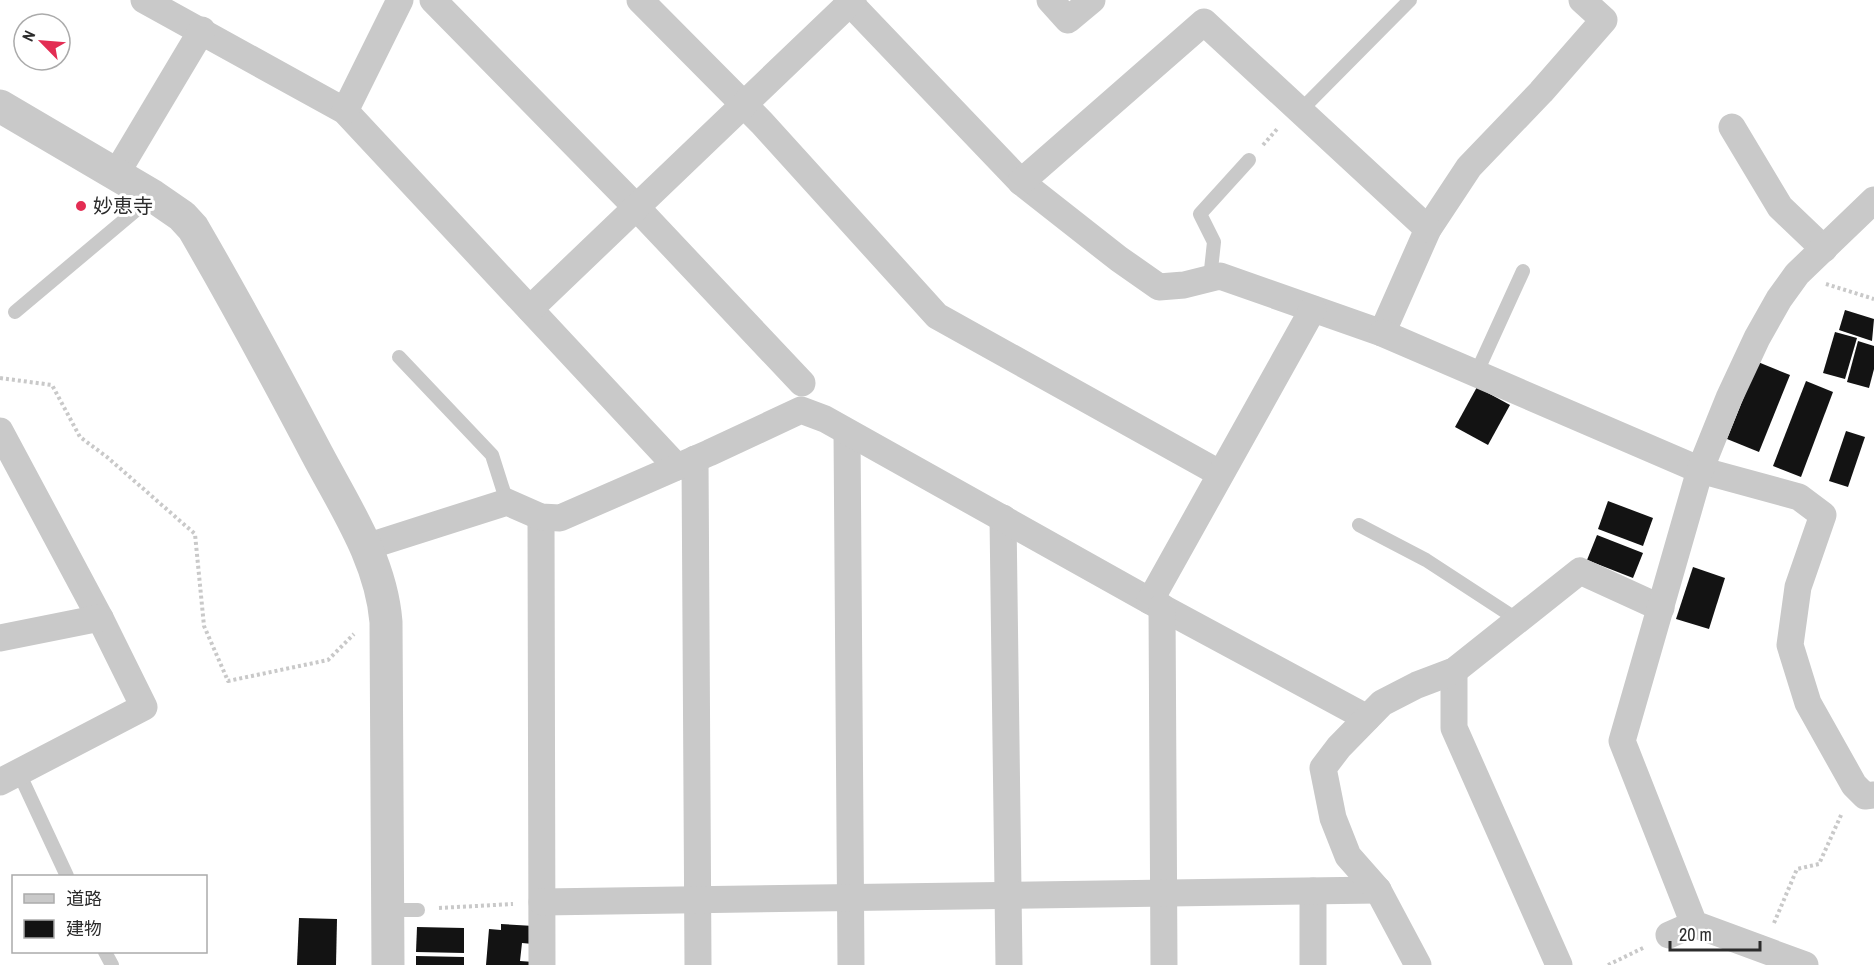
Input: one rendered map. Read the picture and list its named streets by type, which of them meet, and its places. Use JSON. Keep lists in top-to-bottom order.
{
  "places": ["妙恵寺"],
  "legend": ["道路", "建物"],
  "scale_bar": "20 m",
  "north": "top left"
}
